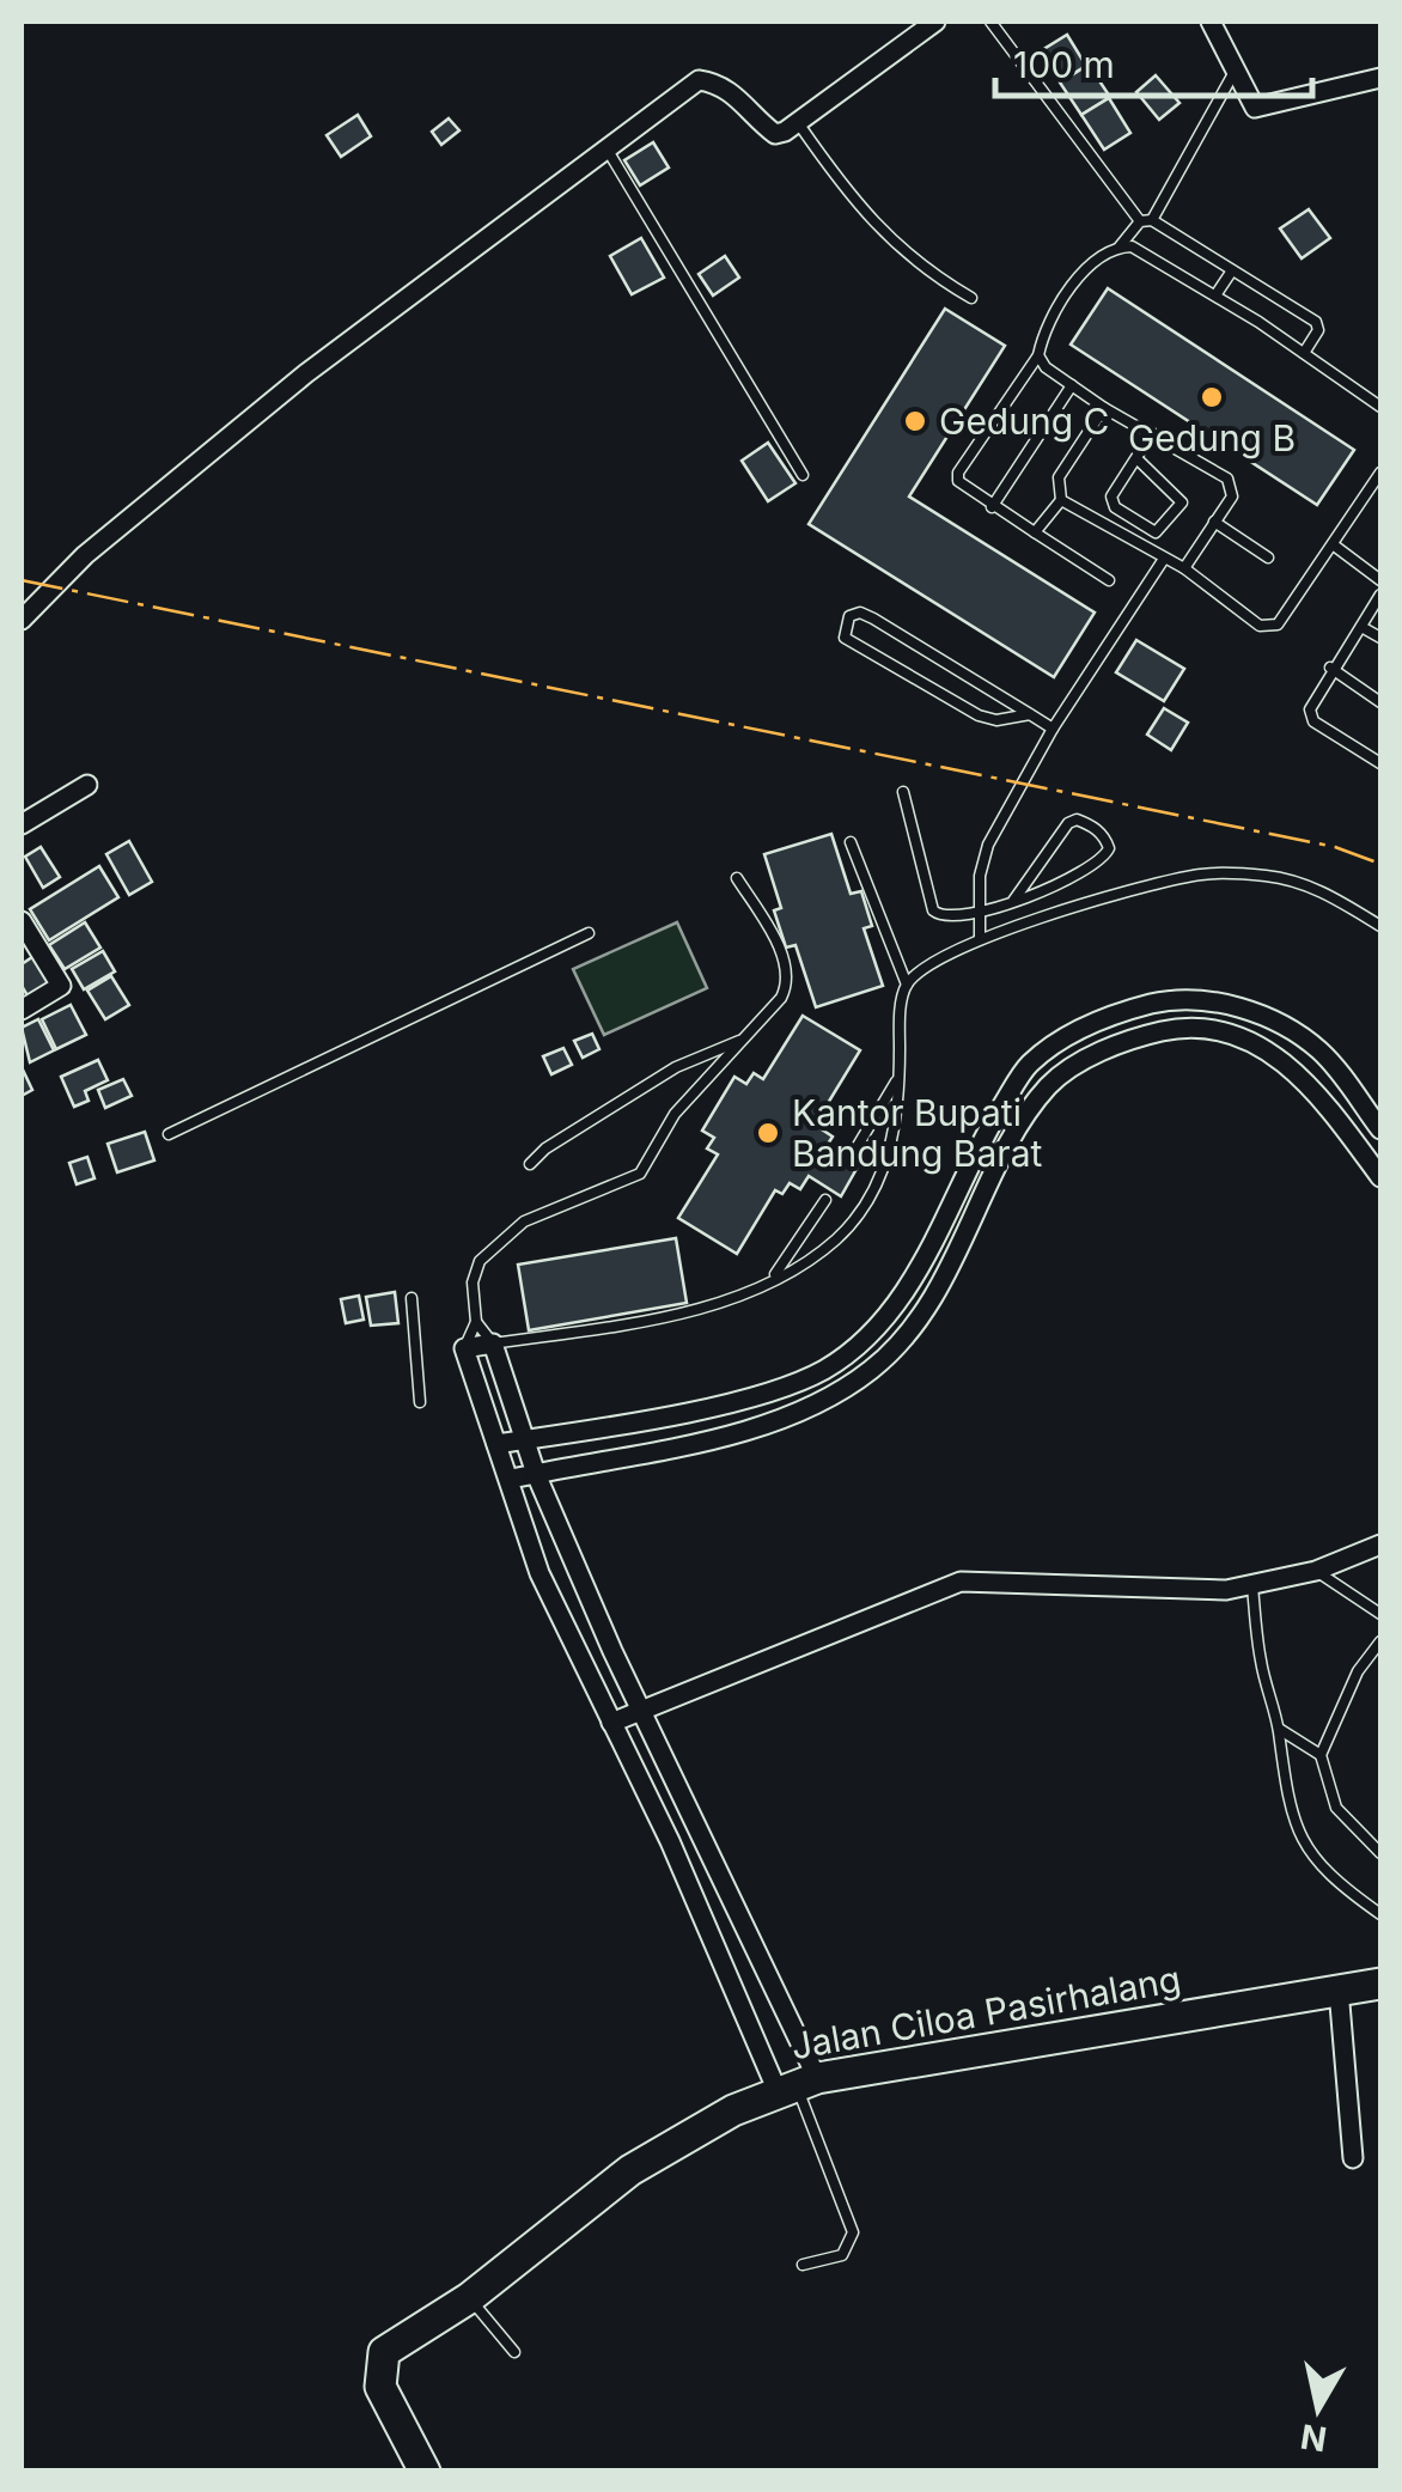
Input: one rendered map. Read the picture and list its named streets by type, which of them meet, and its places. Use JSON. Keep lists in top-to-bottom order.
{
  "streets": {
    "main road": ["Jalan Ciloa Pasirhalang"]
  },
  "places": ["Gedung B", "Gedung C", "Kantor Bupati Bandung Barat"],
  "scale_bar": "100 m",
  "north": "bottom"
}
